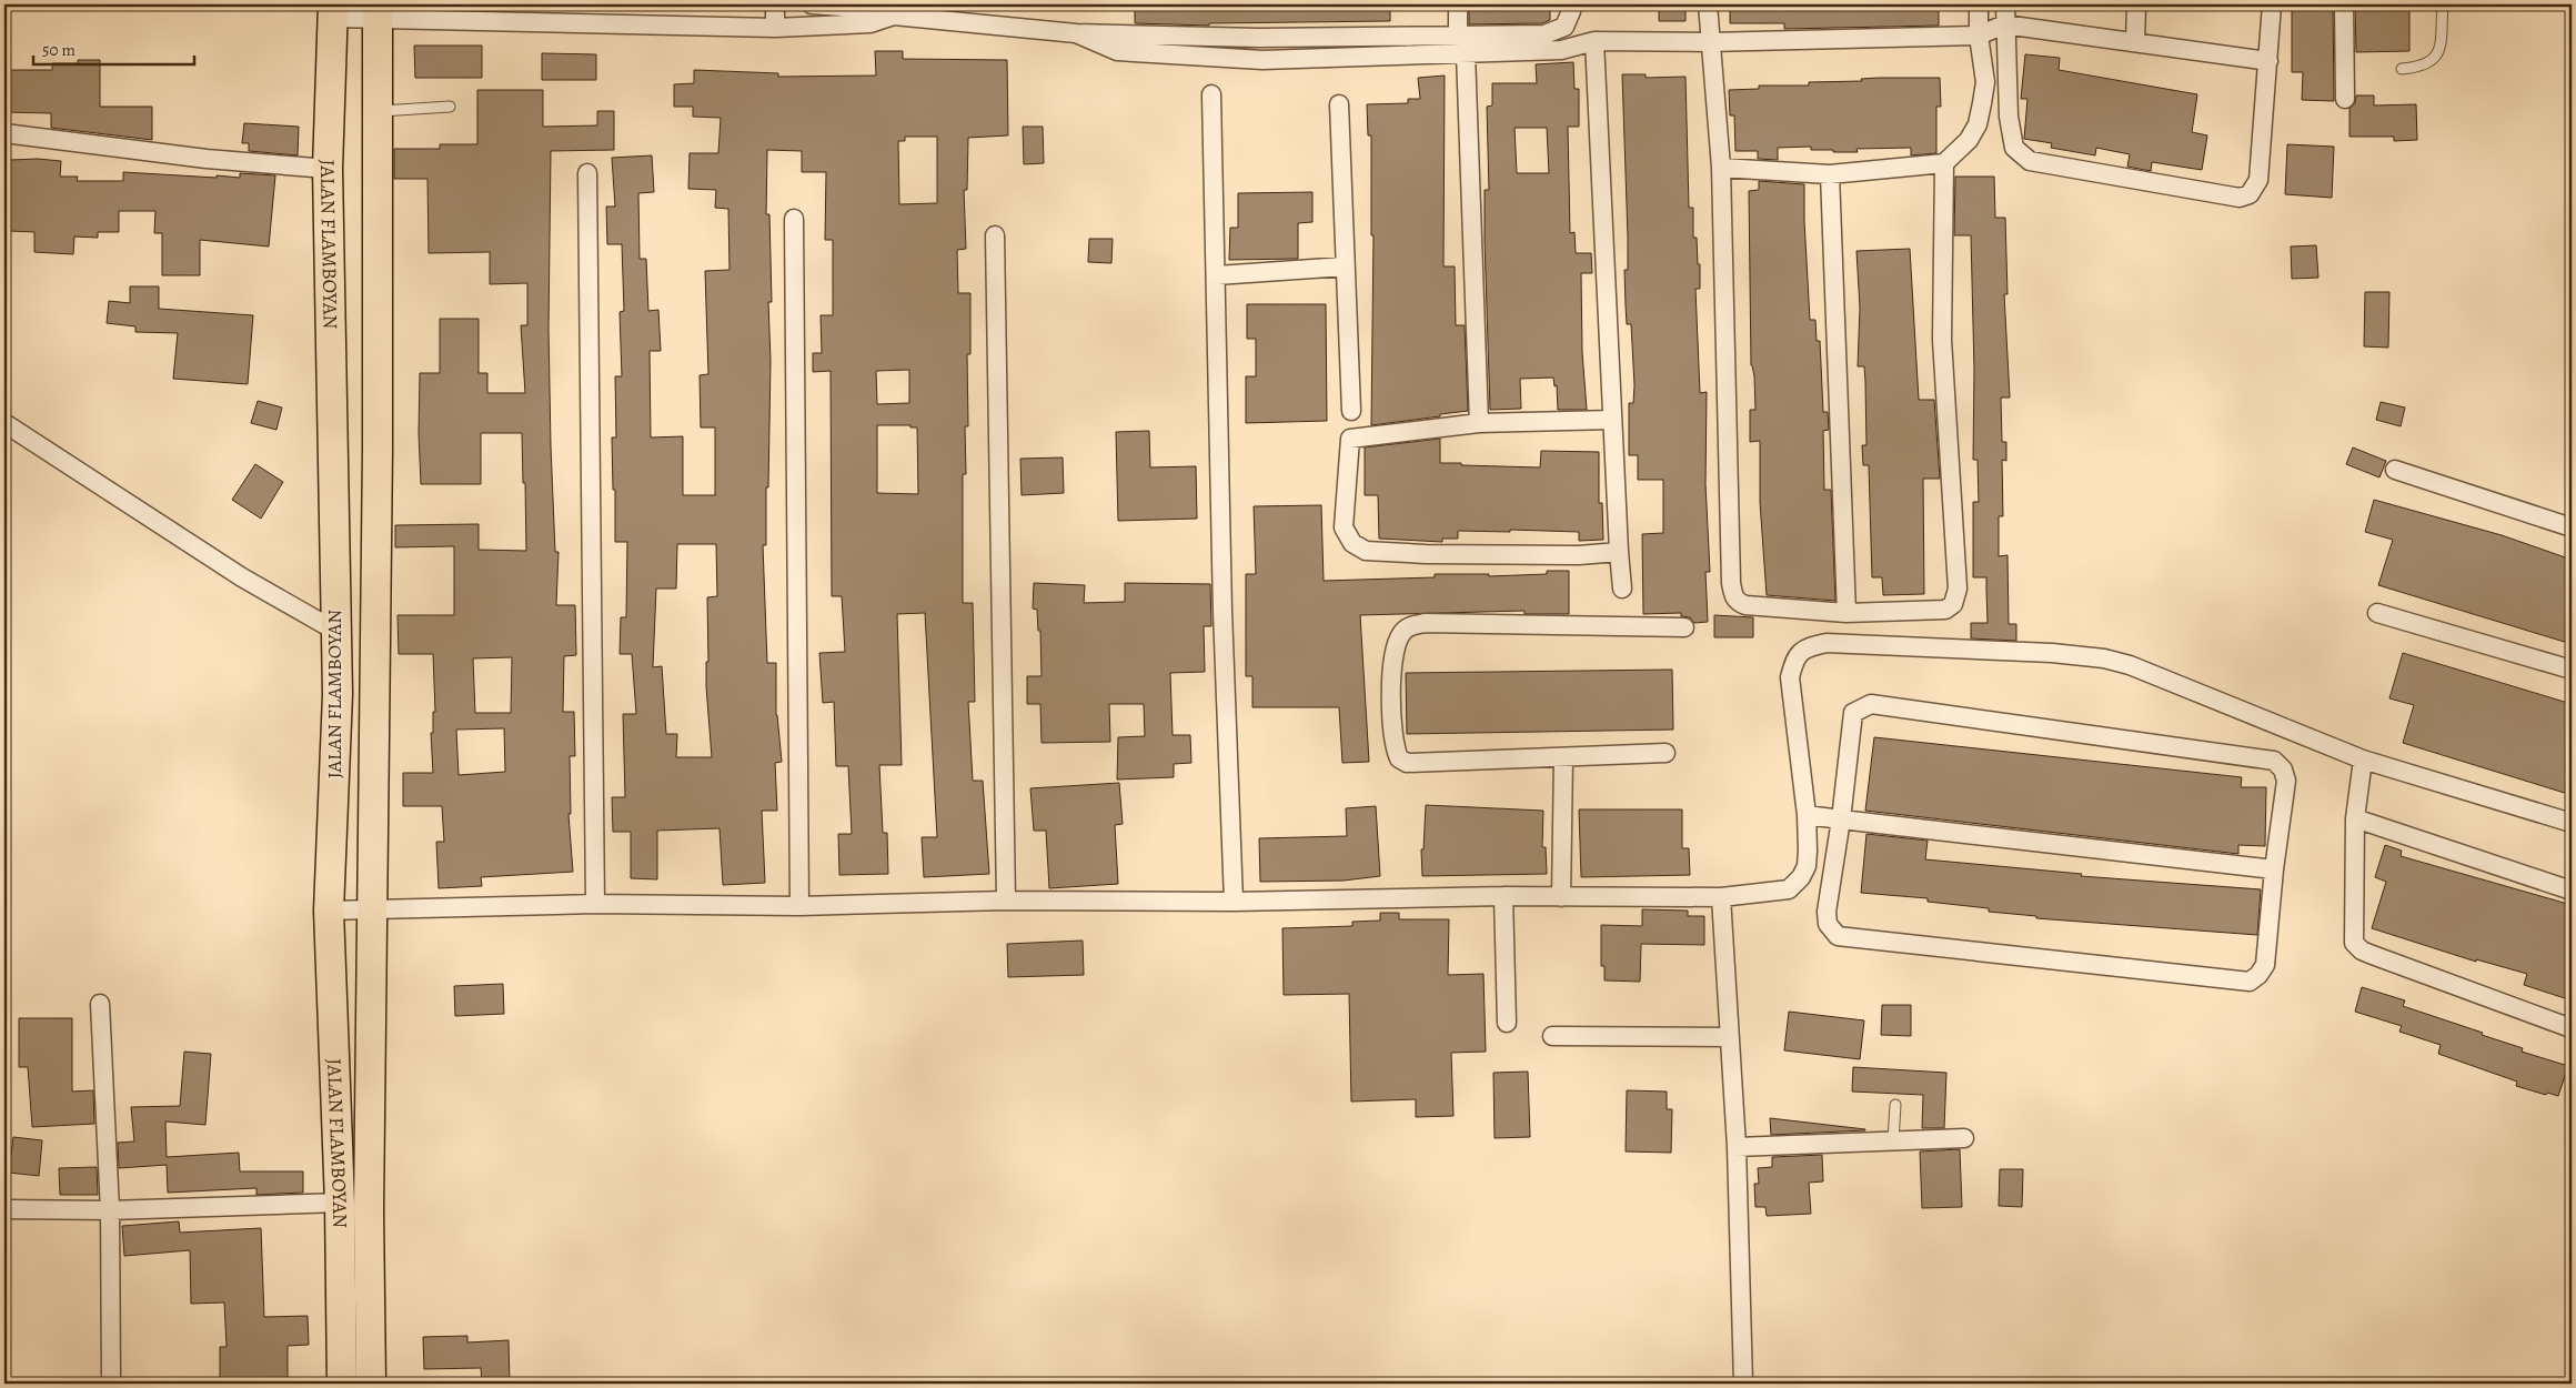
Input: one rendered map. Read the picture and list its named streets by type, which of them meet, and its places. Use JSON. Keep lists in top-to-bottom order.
{
  "streets": {
    "main road": ["JALAN FLAMBOYAN"]
  },
  "scale_bar": "50 m"
}
